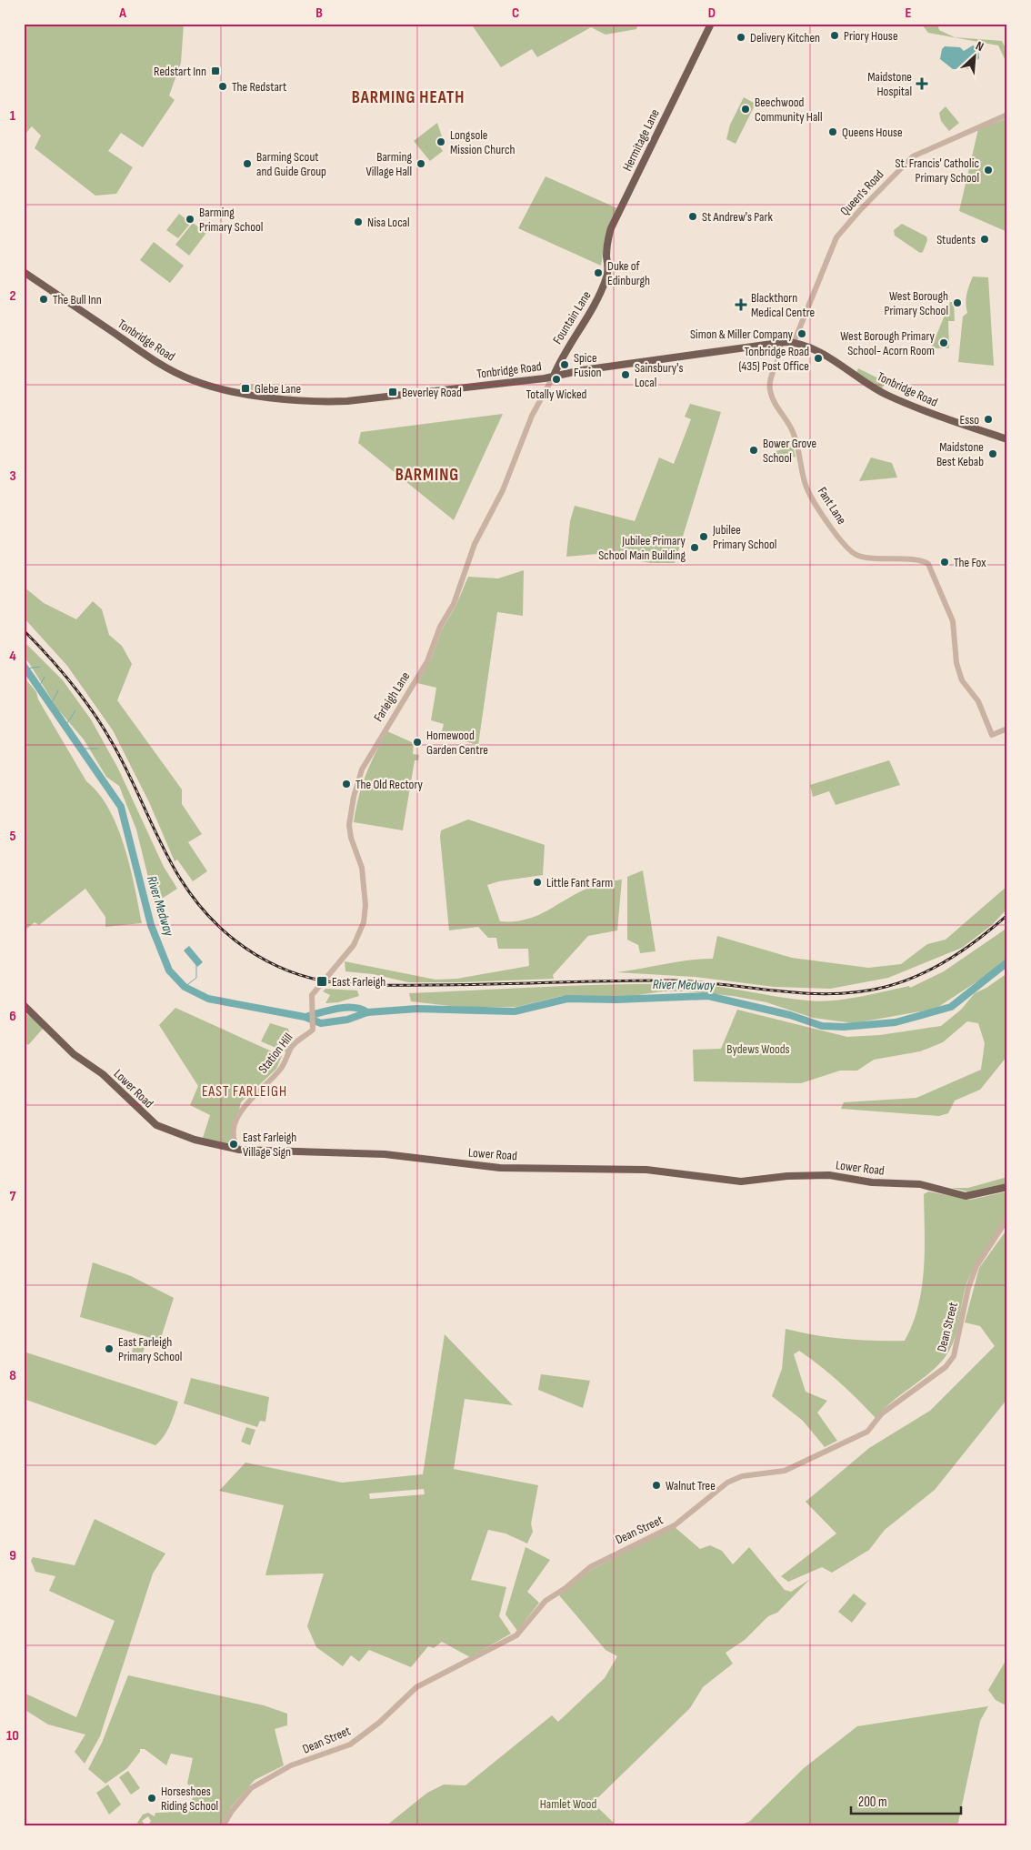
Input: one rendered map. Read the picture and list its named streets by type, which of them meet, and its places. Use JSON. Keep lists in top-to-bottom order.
{
  "streets": {
    "main road": [
      "Hermitage Lane",
      "Fountain Lane",
      "Tonbridge Road",
      "Lower Road"
    ],
    "street": [
      "Queen's Road",
      "Fant Lane",
      "Farleigh Lane",
      "Station Hill",
      "Dean Street"
    ]
  },
  "crossings": [
    ["Hermitage Lane", "Fountain Lane"],
    ["Queen's Road", "Tonbridge Road"],
    ["Fountain Lane", "Tonbridge Road"],
    ["Fountain Lane", "Farleigh Lane"],
    ["Tonbridge Road", "Fant Lane"],
    ["Tonbridge Road", "Farleigh Lane"],
    ["Farleigh Lane", "Station Hill"]
  ],
  "districts": ["BARMING HEATH", "BARMING", "EAST FARLEIGH"],
  "water": ["River Medway"],
  "parks": ["Bydews Woods", "Hamlet Wood"],
  "places": {
    "other": [
      "Priory House",
      "Delivery Kitchen",
      "The Redstart",
      "Beechwood Community Hall",
      "Queens House",
      "Longsole Mission Church",
      "Barming Scout and Guide Group",
      "Barming Village Hall",
      "St. Francis' Catholic Primary School",
      "St Andrew's Park",
      "Barming Primary School",
      "Nisa Local",
      "Students",
      "Duke of Edinburgh",
      "The Bull Inn",
      "West Borough Primary School",
      "Simon & Miller Company",
      "West Borough Primary School- Acorn Room",
      "Tonbridge Road (435) Post Office",
      "Spice Fusion",
      "Sainsbury's Local",
      "Totally Wicked",
      "Esso",
      "Bower Grove School",
      "Maidstone Best Kebab",
      "Jubilee Primary School",
      "Jubilee Primary School Main Building",
      "The Fox",
      "Homewood Garden Centre",
      "The Old Rectory",
      "Little Fant Farm",
      "East Farleigh Village Sign",
      "East Farleigh Primary School",
      "Walnut Tree",
      "Horseshoes Riding School"
    ],
    "transit": [
      "Redstart Inn",
      "Glebe Lane",
      "Beverley Road",
      "East Farleigh"
    ],
    "health": ["Maidstone Hospital", "Blackthorn Medical Centre"]
  },
  "scale_bar": "200 m",
  "north": "top right",
  "grid": {
    "columns": [
      "A",
      "B",
      "C",
      "D",
      "E"
    ],
    "rows": [
      "1",
      "2",
      "3",
      "4",
      "5",
      "6",
      "7",
      "8",
      "9",
      "10"
    ]
  }
}
